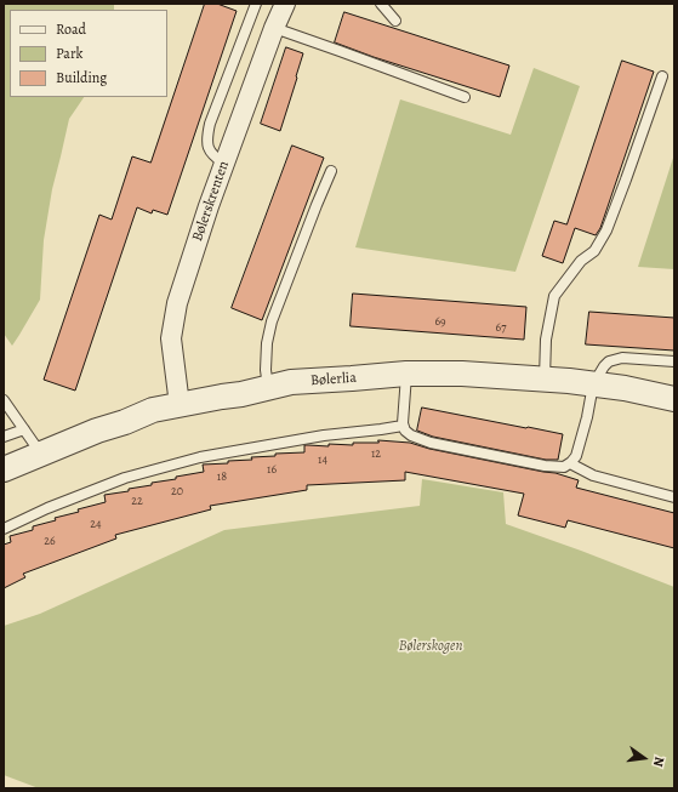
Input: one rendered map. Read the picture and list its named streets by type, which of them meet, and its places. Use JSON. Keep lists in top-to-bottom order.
{
  "streets": {
    "street": ["Bølerskrenten", "Bølerlia"]
  },
  "crossings": [
    ["Bølerskrenten", "Bølerlia"]
  ],
  "parks": ["Bølerskogen"],
  "house_numbers": [
    "69",
    "67",
    "12",
    "14",
    "16",
    "18",
    "20",
    "22",
    "24",
    "26"
  ],
  "legend": ["Road", "Park", "Building"],
  "north": "right"
}
